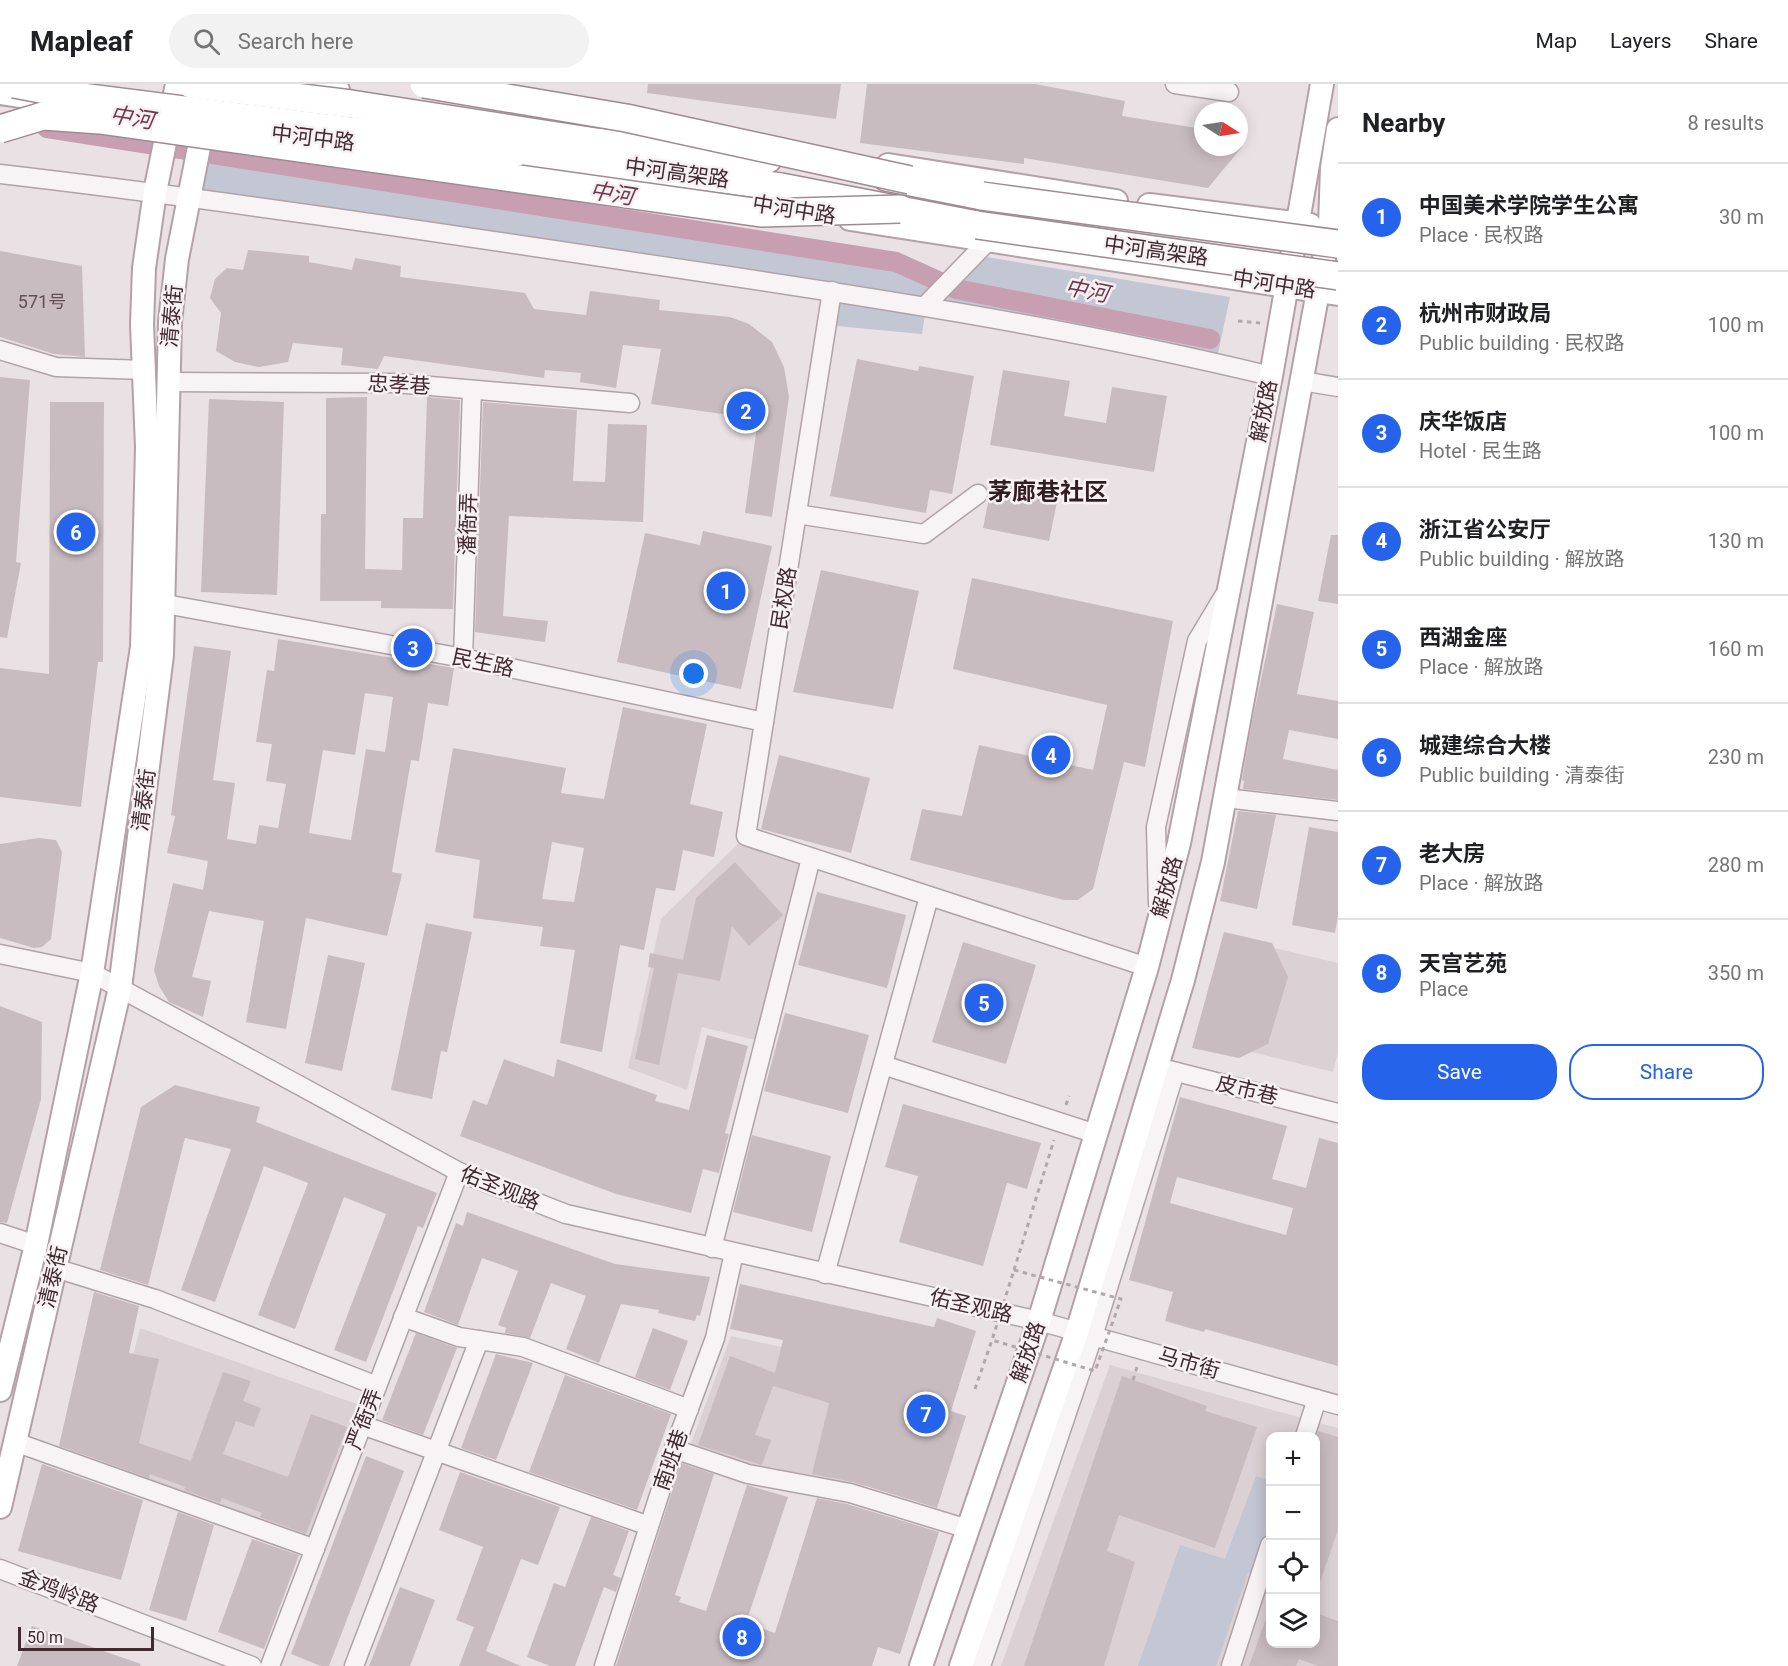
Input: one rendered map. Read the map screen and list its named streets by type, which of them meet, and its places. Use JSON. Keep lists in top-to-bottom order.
{
  "streets": {
    "highway": ["中河高架路"],
    "main road": ["中河中路", "清泰街", "解放路"],
    "street": [
      "忠孝巷",
      "潘衙弄",
      "民权路",
      "民生路",
      "皮市巷",
      "佑圣观路",
      "马市街",
      "严衙弄",
      "南班巷",
      "金鸡岭路"
    ]
  },
  "crossings": [
    ["中河中路", "中河高架路"],
    ["中河中路", "清泰街"],
    ["中河中路", "解放路"],
    ["中河高架路", "解放路"],
    ["清泰街", "忠孝巷"],
    ["清泰街", "民生路"],
    ["清泰街", "佑圣观路"],
    ["忠孝巷", "潘衙弄"],
    ["解放路", "皮市巷"],
    ["解放路", "佑圣观路"],
    ["解放路", "马市街"],
    ["潘衙弄", "民生路"],
    ["民权路", "民生路"],
    ["佑圣观路", "马市街"],
    ["佑圣观路", "严衙弄"],
    ["佑圣观路", "南班巷"]
  ],
  "districts": ["茅廊巷社区"],
  "water": ["中河"],
  "house_numbers": ["571号"],
  "scale_bar": "50 m",
  "north": "right",
  "page": {
    "header": "Mapleaf",
    "search": "Search here",
    "nav": ["Map", "Layers", "Share"],
    "heading": ["Nearby", "8 results"],
    "list": [
      {
        "mark": "1",
        "name": "中国美术学院学生公寓",
        "note": "Place · 民权路",
        "value": "30 m"
      },
      {
        "mark": "2",
        "name": "杭州市财政局",
        "note": "Public building · 民权路",
        "value": "100 m"
      },
      {
        "mark": "3",
        "name": "庆华饭店",
        "note": "Hotel · 民生路",
        "value": "100 m"
      },
      {
        "mark": "4",
        "name": "浙江省公安厅",
        "note": "Public building · 解放路",
        "value": "130 m"
      },
      {
        "mark": "5",
        "name": "西湖金座",
        "note": "Place · 解放路",
        "value": "160 m"
      },
      {
        "mark": "6",
        "name": "城建综合大楼",
        "note": "Public building · 清泰街",
        "value": "230 m"
      },
      {
        "mark": "7",
        "name": "老大房",
        "note": "Place · 解放路",
        "value": "280 m"
      },
      {
        "mark": "8",
        "name": "天宫艺苑",
        "note": "Place",
        "value": "350 m"
      }
    ],
    "pins": [
      "2",
      "6",
      "1",
      "3",
      "4",
      "5",
      "7",
      "8"
    ],
    "buttons": ["Save", "Share"],
    "map_buttons": ["+", "−"],
    "scale": "50 m"
  }
}
